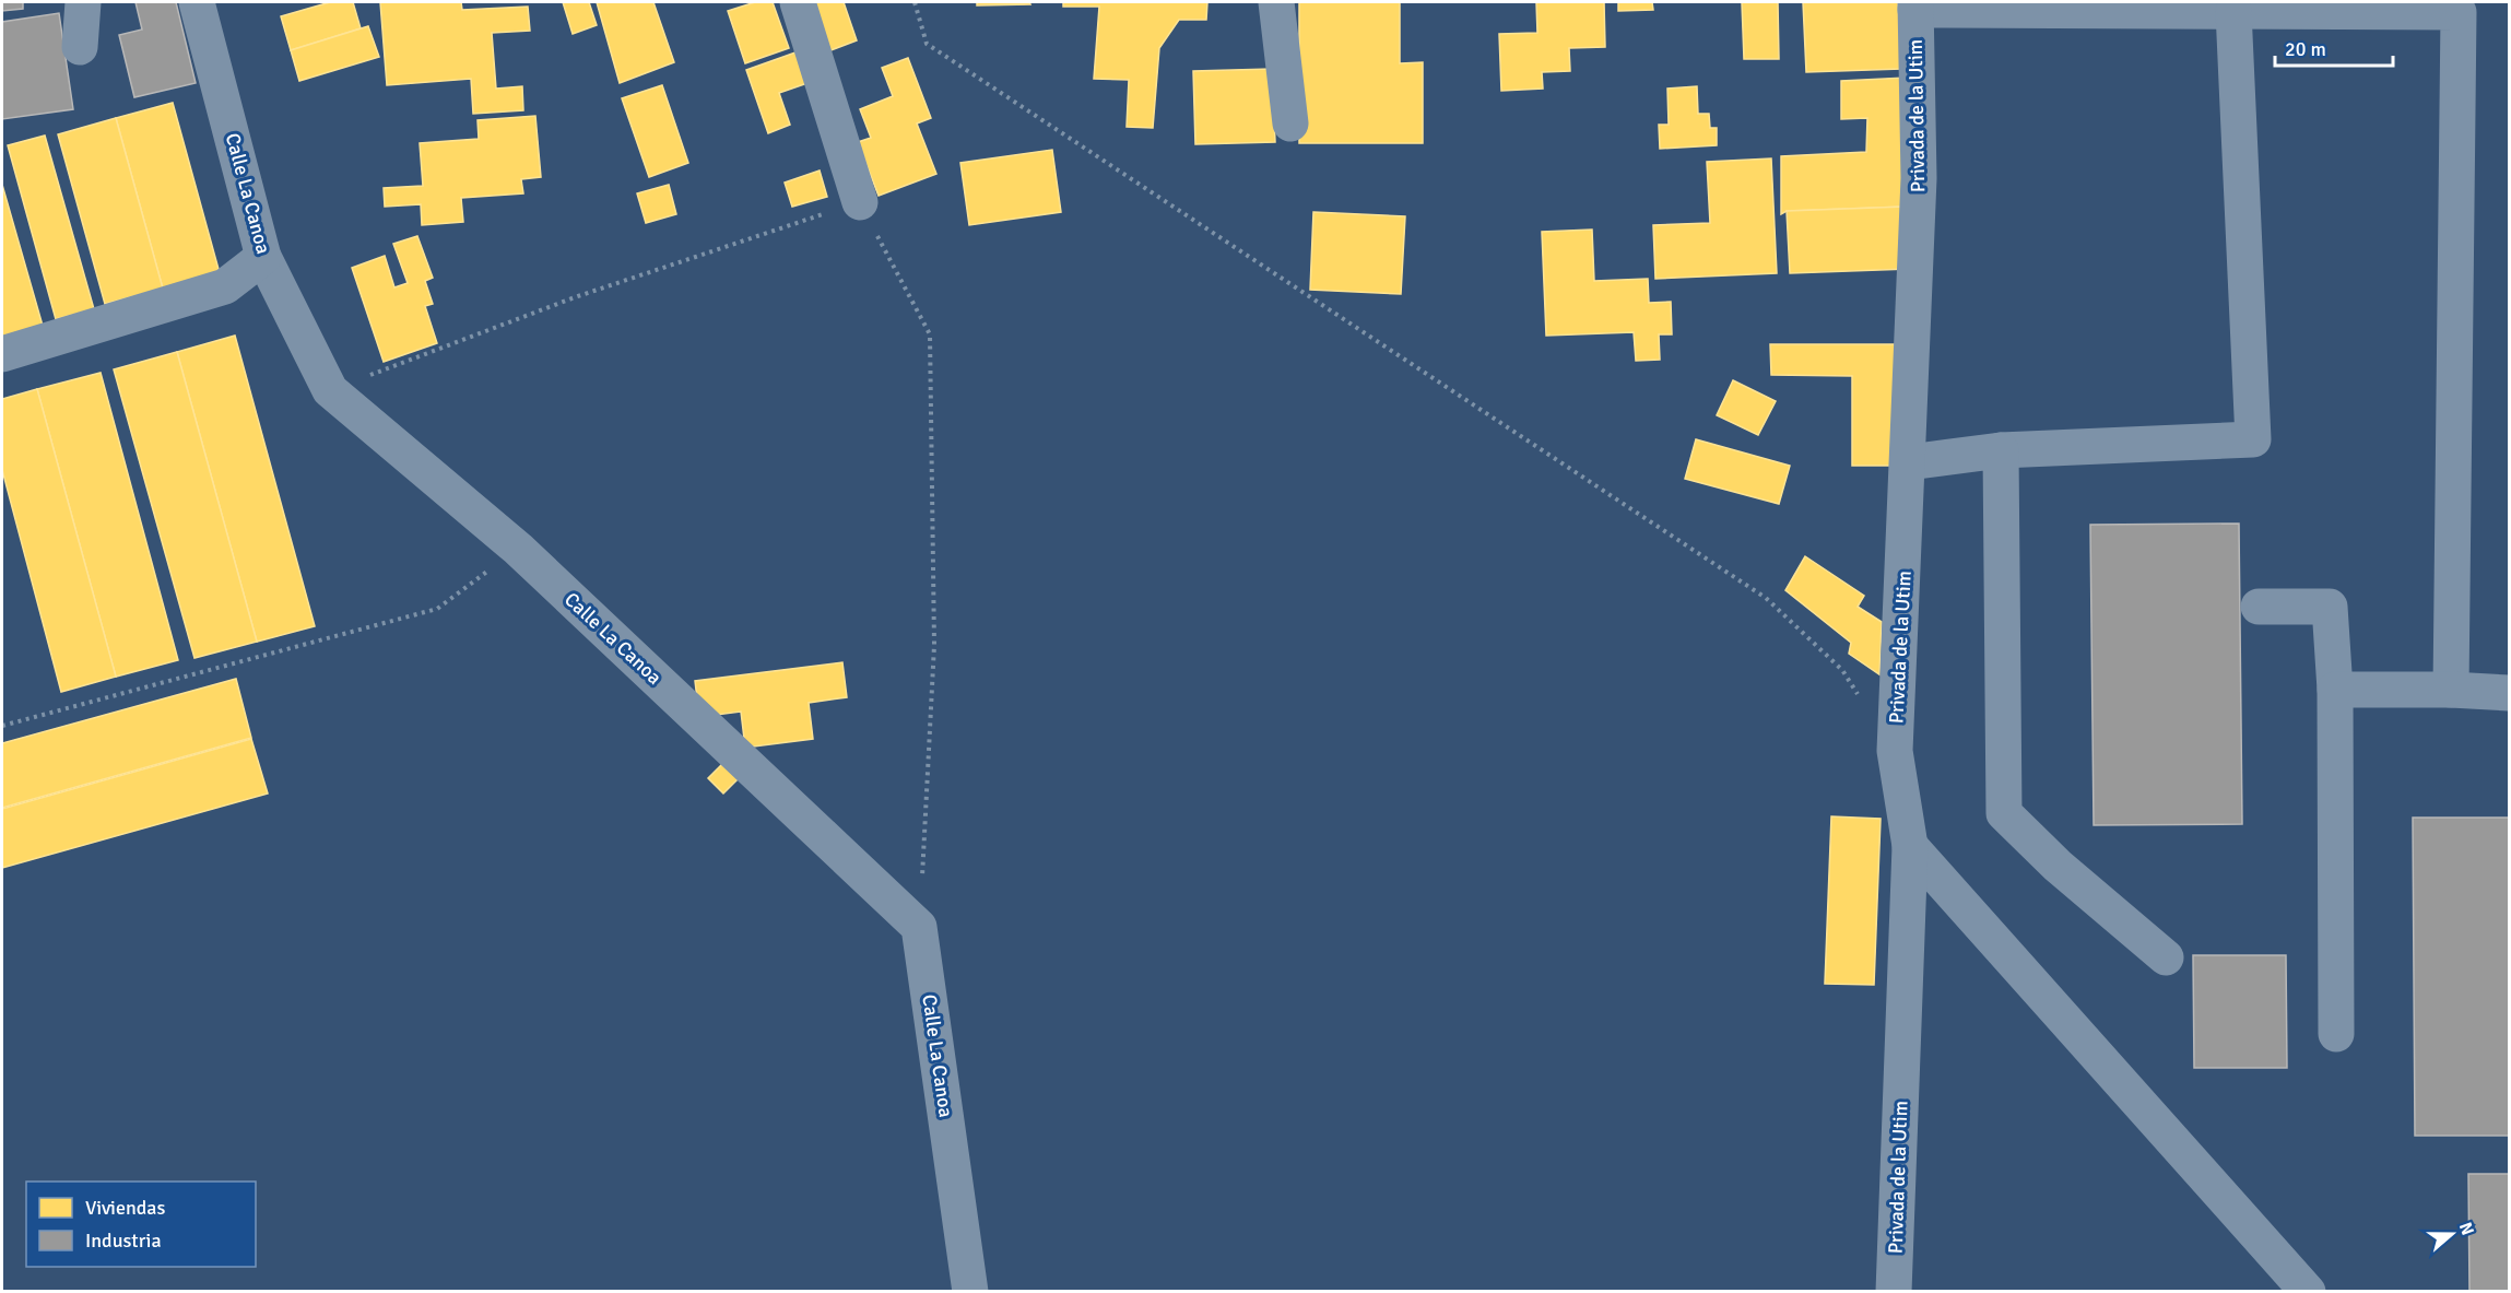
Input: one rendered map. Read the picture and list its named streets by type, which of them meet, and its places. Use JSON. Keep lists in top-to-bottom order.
{
  "streets": {
    "street": ["Privada de la Utim", "Calle La Canoa"]
  },
  "legend": ["Viviendas", "Industria"],
  "scale_bar": "20 m",
  "north": "right"
}
